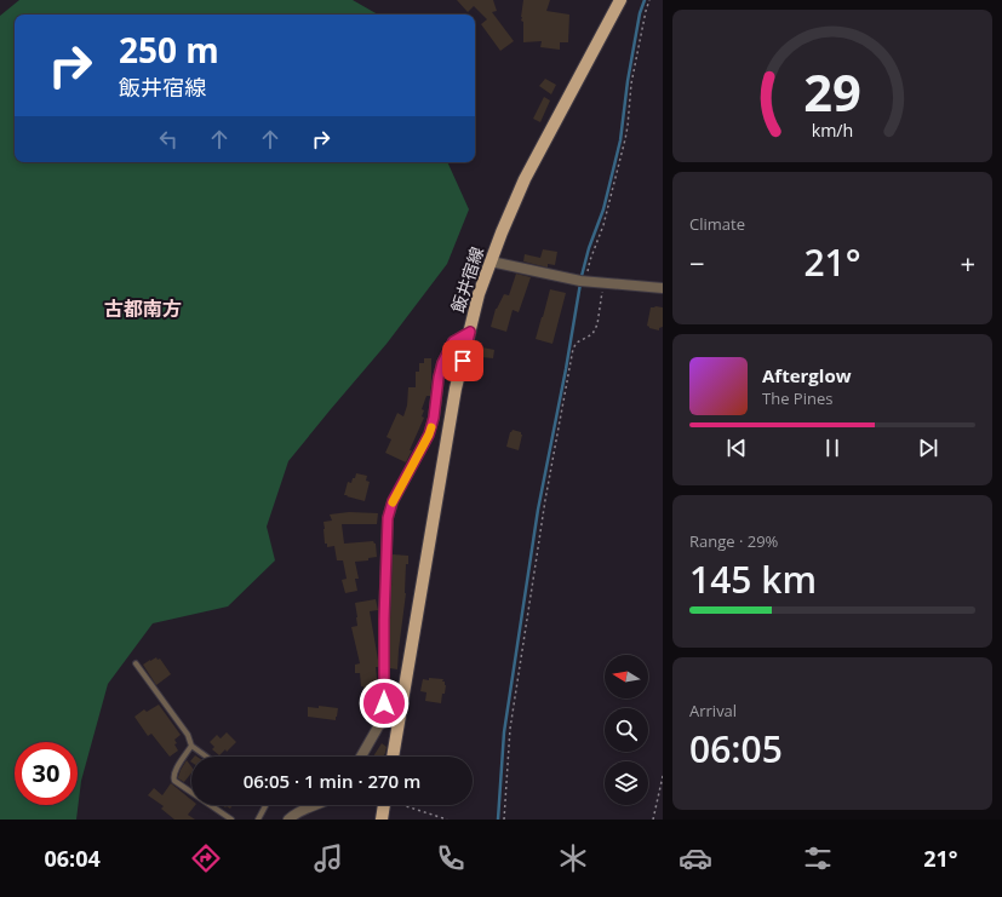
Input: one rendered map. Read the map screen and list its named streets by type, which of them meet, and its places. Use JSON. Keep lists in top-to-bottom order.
{
  "streets": {
    "main road": ["飯井宿線"]
  },
  "districts": ["古都南方"],
  "north": "left",
  "page": {
    "turn": ["250 m", "飯井宿線"],
    "tile": [
      "Climate",
      ["Range · 29%", "145 km"],
      ["Arrival", "06:05"]
    ],
    "heat": ["−", "21°", "+"],
    "song": ["Afterglow", "The Pines"],
    "limit": "30",
    "trip": "06:05 · 1 min · 270 m",
    "tabs": ["06:04", "21°"],
    "gauge": ["29", "km/h"]
  }
}
